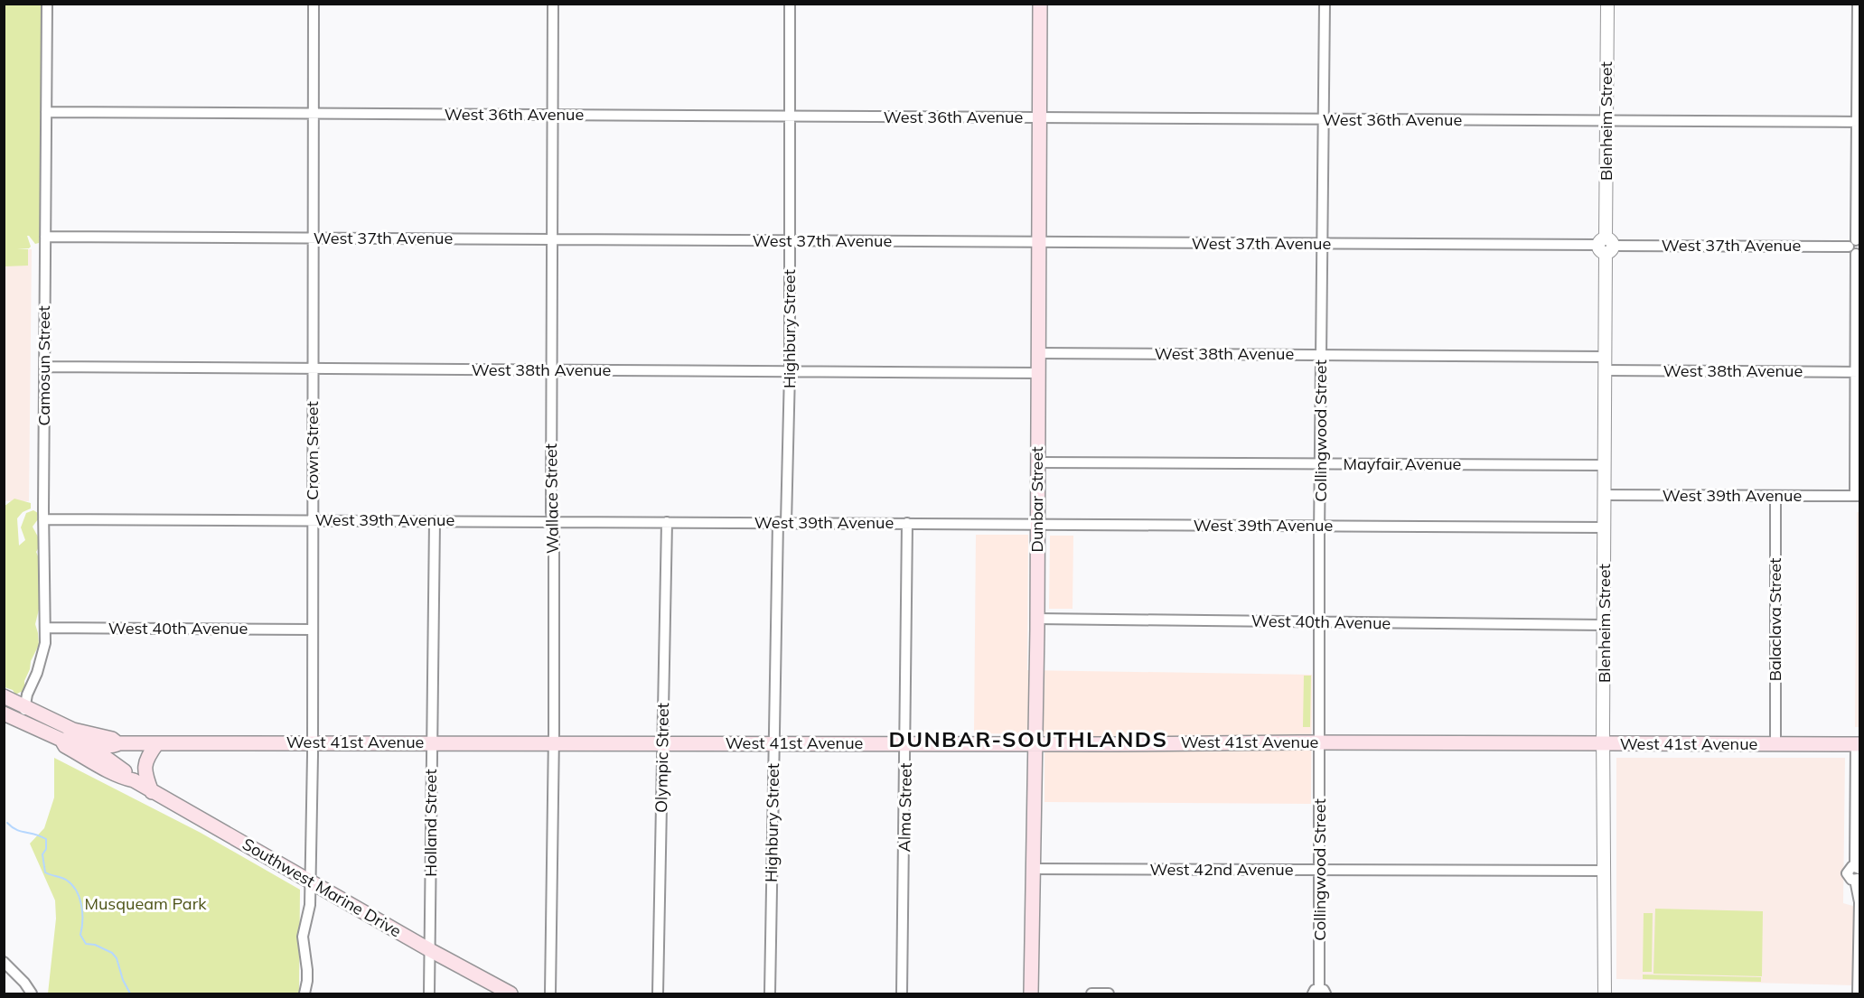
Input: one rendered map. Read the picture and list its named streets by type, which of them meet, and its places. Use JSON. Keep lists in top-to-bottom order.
{
  "streets": {
    "main road": ["Dunbar Street", "West 41st Avenue", "Southwest Marine Drive"],
    "street": [
      "West 36th Avenue",
      "Blenheim Street",
      "West 37th Avenue",
      "Highbury Street",
      "West 38th Avenue",
      "Camosun Street",
      "Collingwood Street",
      "Crown Street",
      "Mayfair Avenue",
      "West 39th Avenue",
      "Wallace Street",
      "Balaclava Street",
      "West 40th Avenue",
      "Olympic Street",
      "Alma Street",
      "Holland Street",
      "West 42nd Avenue"
    ]
  },
  "crossings": [
    ["West 36th Avenue", "Blenheim Street"],
    ["West 36th Avenue", "Highbury Street"],
    ["West 36th Avenue", "Camosun Street"],
    ["West 36th Avenue", "Collingwood Street"],
    ["West 36th Avenue", "Crown Street"],
    ["West 36th Avenue", "Wallace Street"],
    ["West 36th Avenue", "Dunbar Street"],
    ["Blenheim Street", "West 37th Avenue"],
    ["Blenheim Street", "West 38th Avenue"],
    ["Blenheim Street", "Mayfair Avenue"],
    ["Blenheim Street", "West 39th Avenue"],
    ["Blenheim Street", "West 40th Avenue"],
    ["Blenheim Street", "West 41st Avenue"],
    ["Blenheim Street", "West 42nd Avenue"],
    ["West 37th Avenue", "Highbury Street"],
    ["West 37th Avenue", "Camosun Street"],
    ["West 37th Avenue", "Collingwood Street"],
    ["West 37th Avenue", "Crown Street"],
    ["West 37th Avenue", "Wallace Street"],
    ["West 37th Avenue", "Dunbar Street"],
    ["Highbury Street", "West 38th Avenue"],
    ["Highbury Street", "West 39th Avenue"],
    ["Highbury Street", "West 41st Avenue"],
    ["West 38th Avenue", "Camosun Street"],
    ["West 38th Avenue", "Collingwood Street"],
    ["West 38th Avenue", "Crown Street"],
    ["West 38th Avenue", "Wallace Street"],
    ["West 38th Avenue", "Dunbar Street"],
    ["Camosun Street", "West 39th Avenue"],
    ["Camosun Street", "West 40th Avenue"],
    ["Camosun Street", "Southwest Marine Drive"],
    ["Collingwood Street", "Mayfair Avenue"],
    ["Collingwood Street", "West 39th Avenue"],
    ["Collingwood Street", "West 40th Avenue"],
    ["Collingwood Street", "West 41st Avenue"],
    ["Collingwood Street", "West 42nd Avenue"],
    ["Crown Street", "West 39th Avenue"],
    ["Crown Street", "West 40th Avenue"],
    ["Crown Street", "West 41st Avenue"],
    ["Crown Street", "Southwest Marine Drive"],
    ["Mayfair Avenue", "Dunbar Street"],
    ["West 39th Avenue", "Wallace Street"],
    ["West 39th Avenue", "Dunbar Street"],
    ["West 39th Avenue", "Balaclava Street"],
    ["West 39th Avenue", "Olympic Street"],
    ["West 39th Avenue", "Alma Street"],
    ["West 39th Avenue", "Holland Street"],
    ["Wallace Street", "West 41st Avenue"],
    ["Dunbar Street", "West 40th Avenue"],
    ["Dunbar Street", "West 41st Avenue"],
    ["Dunbar Street", "West 42nd Avenue"],
    ["Balaclava Street", "West 41st Avenue"],
    ["West 41st Avenue", "Olympic Street"],
    ["West 41st Avenue", "Alma Street"],
    ["West 41st Avenue", "Holland Street"],
    ["West 41st Avenue", "Southwest Marine Drive"],
    ["Holland Street", "Southwest Marine Drive"]
  ],
  "districts": ["DUNBAR-SOUTHLANDS"],
  "parks": ["Musqueam Park"]
}
